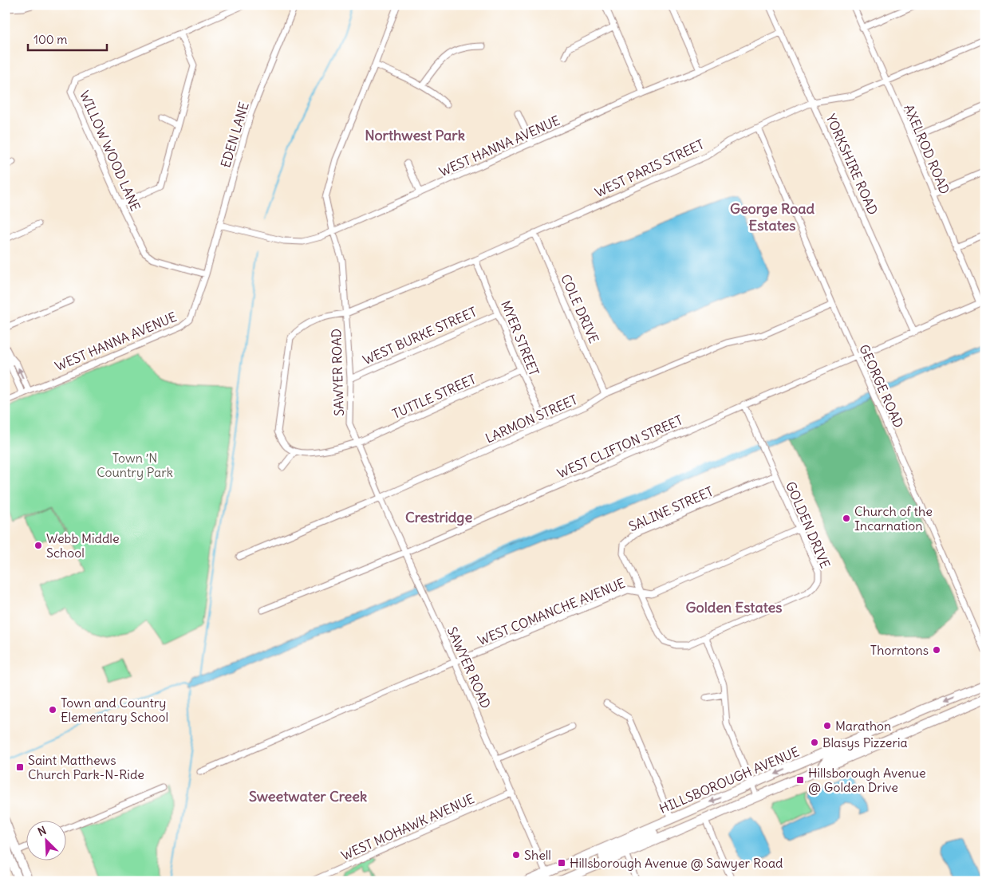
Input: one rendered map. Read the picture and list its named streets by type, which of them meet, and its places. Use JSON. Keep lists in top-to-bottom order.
{
  "streets": {
    "main road": ["HILLSBOROUGH AVENUE"],
    "street": [
      "EDEN LANE",
      "WEST HANNA AVENUE",
      "AXELROD ROAD",
      "WILLOW WOOD LANE",
      "YORKSHIRE ROAD",
      "WEST PARIS STREET",
      "COLE DRIVE",
      "WEST BURKE STREET",
      "MYER STREET",
      "SAWYER ROAD",
      "GEORGE ROAD",
      "TUTTLE STREET",
      "LARMON STREET",
      "WEST CLIFTON STREET",
      "SALINE STREET",
      "GOLDEN DRIVE",
      "WEST COMANCHE AVENUE",
      "WEST MOHAWK AVENUE"
    ]
  },
  "crossings": [
    ["EDEN LANE", "WEST HANNA AVENUE"],
    ["EDEN LANE", "WILLOW WOOD LANE"],
    ["WEST HANNA AVENUE", "WILLOW WOOD LANE"],
    ["WEST HANNA AVENUE", "YORKSHIRE ROAD"],
    ["WEST HANNA AVENUE", "SAWYER ROAD"],
    ["AXELROD ROAD", "WEST PARIS STREET"],
    ["AXELROD ROAD", "WEST CLIFTON STREET"],
    ["YORKSHIRE ROAD", "WEST PARIS STREET"],
    ["YORKSHIRE ROAD", "WEST CLIFTON STREET"],
    ["WEST PARIS STREET", "COLE DRIVE"],
    ["WEST PARIS STREET", "MYER STREET"],
    ["WEST PARIS STREET", "SAWYER ROAD"],
    ["WEST PARIS STREET", "GEORGE ROAD"],
    ["WEST PARIS STREET", "TUTTLE STREET"],
    ["COLE DRIVE", "LARMON STREET"],
    ["WEST BURKE STREET", "MYER STREET"],
    ["WEST BURKE STREET", "SAWYER ROAD"],
    ["MYER STREET", "TUTTLE STREET"],
    ["MYER STREET", "LARMON STREET"],
    ["SAWYER ROAD", "TUTTLE STREET"],
    ["SAWYER ROAD", "LARMON STREET"],
    ["SAWYER ROAD", "WEST CLIFTON STREET"],
    ["SAWYER ROAD", "WEST COMANCHE AVENUE"],
    ["SAWYER ROAD", "HILLSBOROUGH AVENUE"],
    ["SAWYER ROAD", "WEST MOHAWK AVENUE"],
    ["GEORGE ROAD", "LARMON STREET"],
    ["GEORGE ROAD", "WEST CLIFTON STREET"],
    ["WEST CLIFTON STREET", "GOLDEN DRIVE"],
    ["SALINE STREET", "GOLDEN DRIVE"],
    ["SALINE STREET", "WEST COMANCHE AVENUE"],
    ["GOLDEN DRIVE", "WEST COMANCHE AVENUE"]
  ],
  "districts": [
    "Northwest Park",
    "George Road Estates",
    "Crestridge",
    "Golden Estates",
    "Sweetwater Creek"
  ],
  "parks": ["Town ’N Country Park"],
  "places": {
    "other": [
      "Church of the Incarnation",
      "Webb Middle School",
      "Thorntons",
      "Town and Country Elementary School",
      "Marathon",
      "Blasys Pizzeria",
      "Shell"
    ],
    "transit": ["Saint Matthews Church Park-N-Ride", "Hillsborough Avenue @ Golden Drive", "Hillsborough Avenue @ Sawyer Road"]
  },
  "scale_bar": "100 m",
  "north": "top left"
}
